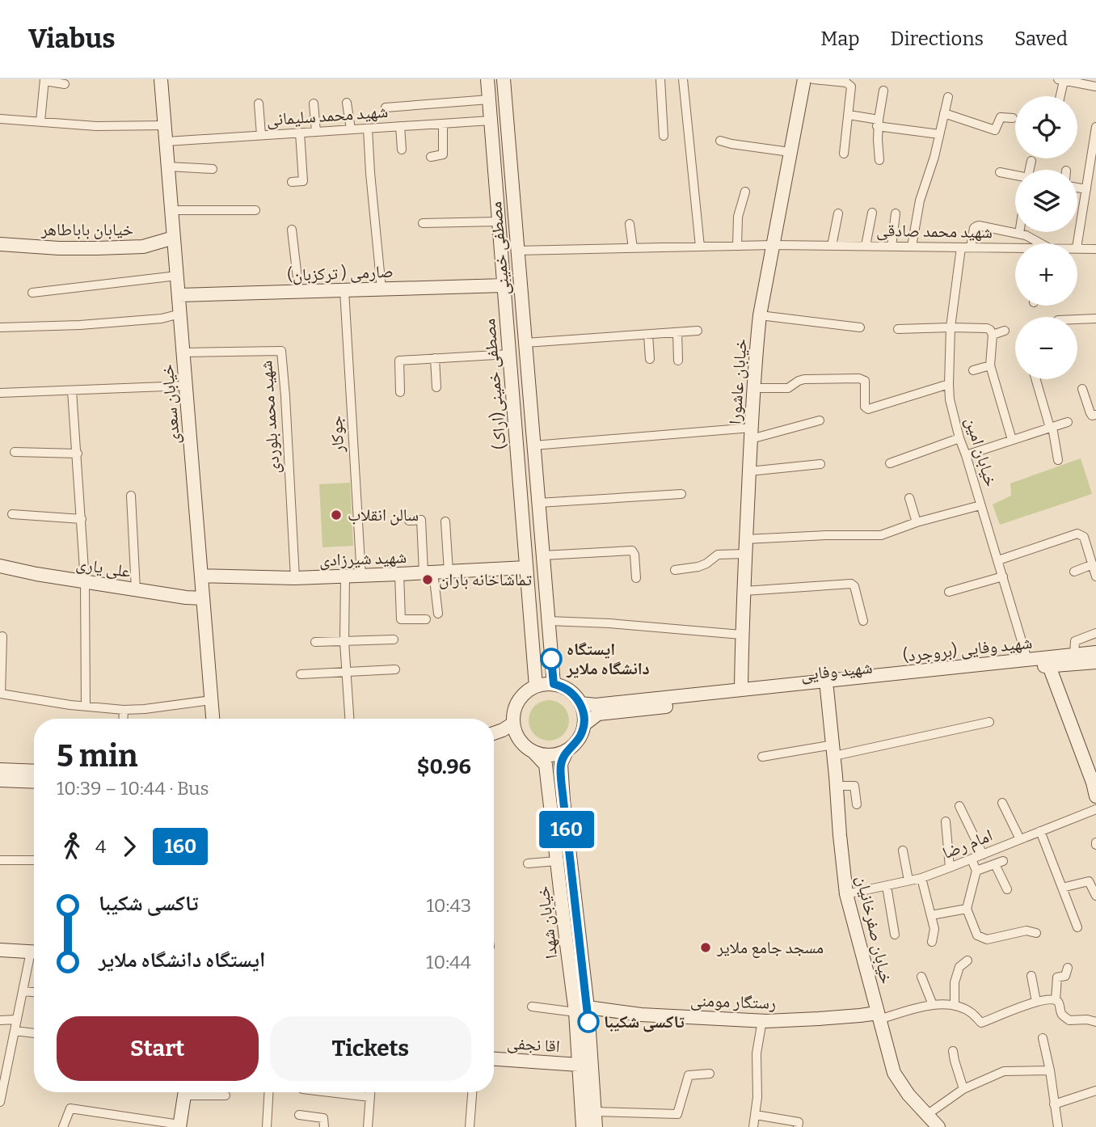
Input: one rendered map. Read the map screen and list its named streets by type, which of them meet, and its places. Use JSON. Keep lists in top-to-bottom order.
{
  "streets": {
    "main road": [
      "خیابان باباطاهر",
      "مصطفی خمینی",
      "صارمی ( ترکزبان)",
      "خیابان عاشورا",
      "مصطفی خمینی(اراک)",
      "خیابان سعدی",
      "شهید شیرزادی",
      "علی یاری",
      "شهید وفایی (بروجرد)",
      "شهید وفایی",
      "خیابان شهدا",
      "خیابان صفرخانیان",
      "رستگار مومنی",
      "اقا نجفی"
    ],
    "street": [
      "شهید محمد سلیمانی",
      "شهید محمد صادقی",
      "شهید محمد بلوردی",
      "جوکار",
      "خیابان امین",
      "امام رضا"
    ]
  },
  "crossings": [
    ["شهید محمد سلیمانی", "مصطفی خمینی(اراک)"],
    ["شهید محمد سلیمانی", "خیابان سعدی"],
    ["خیابان باباطاهر", "خیابان سعدی"],
    ["شهید محمد صادقی", "مصطفی خمینی"],
    ["شهید محمد صادقی", "خیابان عاشورا"],
    ["شهید محمد صادقی", "خیابان امین"],
    ["مصطفی خمینی", "مصطفی خمینی(اراک)"],
    ["مصطفی خمینی", "شهید وفایی"],
    ["مصطفی خمینی", "خیابان شهدا"],
    ["صارمی ( ترکزبان)", "مصطفی خمینی(اراک)"],
    ["صارمی ( ترکزبان)", "خیابان سعدی"],
    ["صارمی ( ترکزبان)", "جوکار"],
    ["خیابان عاشورا", "شهید وفایی (بروجرد)"],
    ["مصطفی خمینی(اراک)", "شهید شیرزادی"],
    ["مصطفی خمینی(اراک)", "شهید وفایی"],
    ["مصطفی خمینی(اراک)", "خیابان شهدا"],
    ["خیابان سعدی", "شهید محمد بلوردی"],
    ["خیابان سعدی", "شهید شیرزادی"],
    ["خیابان سعدی", "علی یاری"],
    ["شهید محمد بلوردی", "شهید شیرزادی"],
    ["جوکار", "شهید شیرزادی"],
    ["خیابان امین", "شهید وفایی (بروجرد)"],
    ["شهید وفایی", "خیابان شهدا"],
    ["شهید وفایی", "خیابان صفرخانیان"],
    ["امام رضا", "خیابان صفرخانیان"],
    ["خیابان شهدا", "رستگار مومنی"],
    ["خیابان شهدا", "اقا نجفی"],
    ["خیابان صفرخانیان", "رستگار مومنی"]
  ],
  "places": [
    "سالن انقلاب",
    "تماشاخانه باران",
    "ایستگاه دانشگاه ملایر",
    "مسجد جامع ملایر",
    "تاکسی شکیبا"
  ],
  "lines": ["bus line 160"],
  "page": {
    "header": "Viabus",
    "nav": ["Map", "Directions", "Saved"],
    "on_map": "160",
    "map_buttons": ["+", "−"],
    "heading": ["5 min", "10:39 – 10:44 · Bus", "$0.96"],
    "legs": ["4", "160"],
    "list": [
      {
        "name": "تاکسی شکیبا",
        "value": "10:43"
      },
      {
        "name": "ایستگاه دانشگاه ملایر",
        "value": "10:44"
      }
    ],
    "buttons": ["Start", "Tickets"]
  }
}
